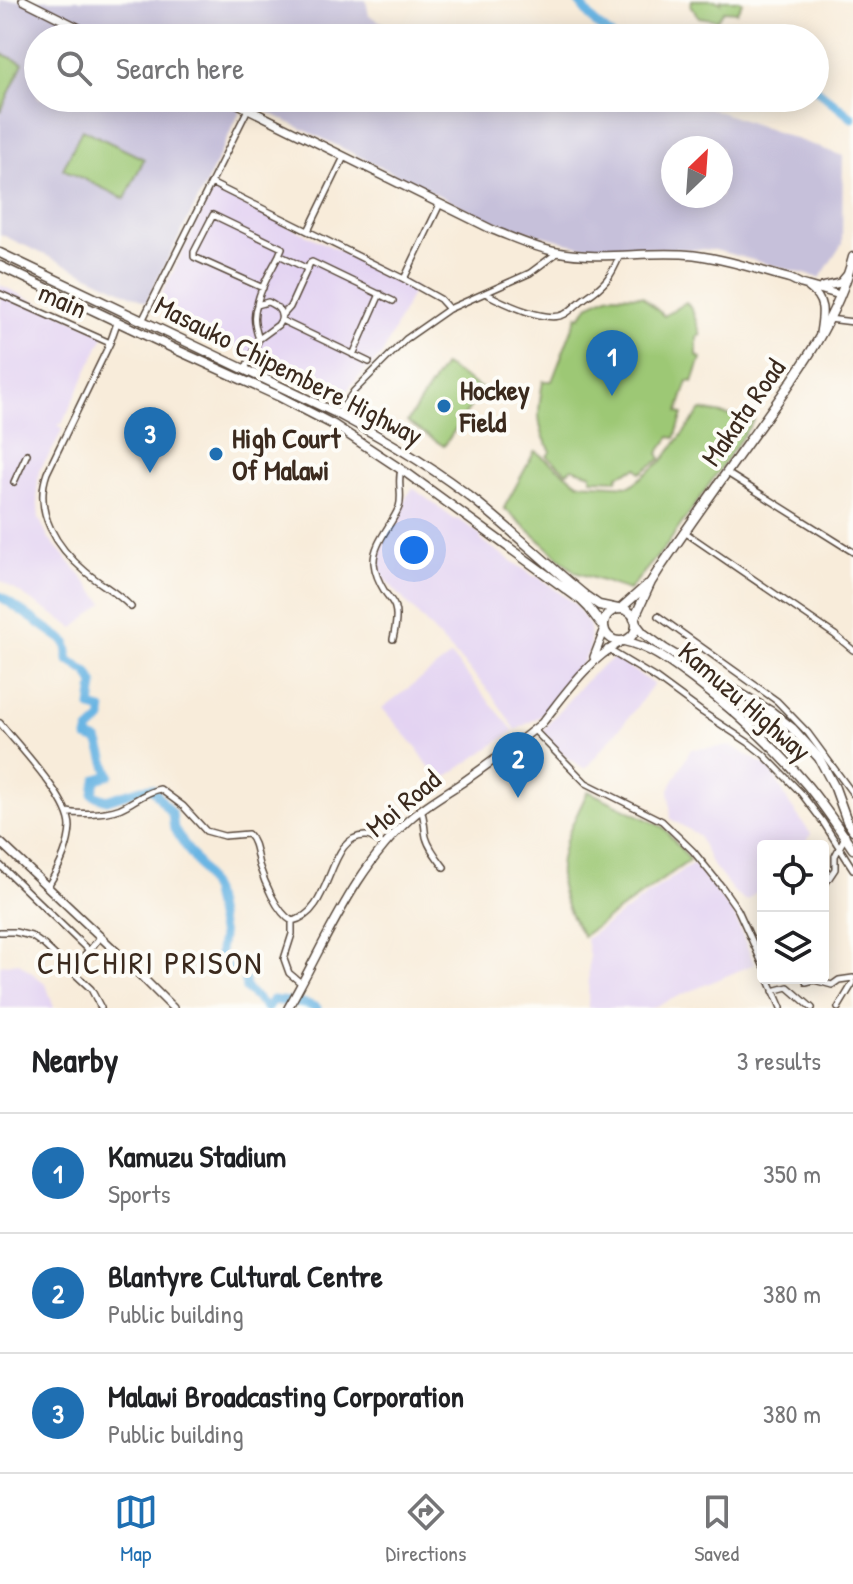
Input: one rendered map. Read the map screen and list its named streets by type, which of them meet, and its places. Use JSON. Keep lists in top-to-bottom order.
{
  "streets": {
    "main road": [
      "Masauko Chipembere Highway",
      "Makata Road",
      "Kamuzu Highway",
      "Moi Road"
    ],
    "street": ["main"]
  },
  "crossings": [
    ["Masauko Chipembere Highway", "Makata Road"],
    ["Masauko Chipembere Highway", "Kamuzu Highway"],
    ["Makata Road", "Kamuzu Highway"]
  ],
  "districts": ["CHICHIRI PRISON"],
  "places": ["Hockey Field", "High Court Of Malawi"],
  "north": "top right",
  "page": {
    "search": "Search here",
    "pins": ["1", "3", "2"],
    "heading": ["Nearby", "3 results"],
    "list": [
      {
        "mark": "1",
        "name": "Kamuzu Stadium",
        "note": "Sports",
        "value": "350 m"
      },
      {
        "mark": "2",
        "name": "Blantyre Cultural Centre",
        "note": "Public building",
        "value": "380 m"
      },
      {
        "mark": "3",
        "name": "Malawi Broadcasting Corporation",
        "note": "Public building",
        "value": "380 m"
      }
    ],
    "nav": ["Map", "Directions", "Saved"]
  }
}
